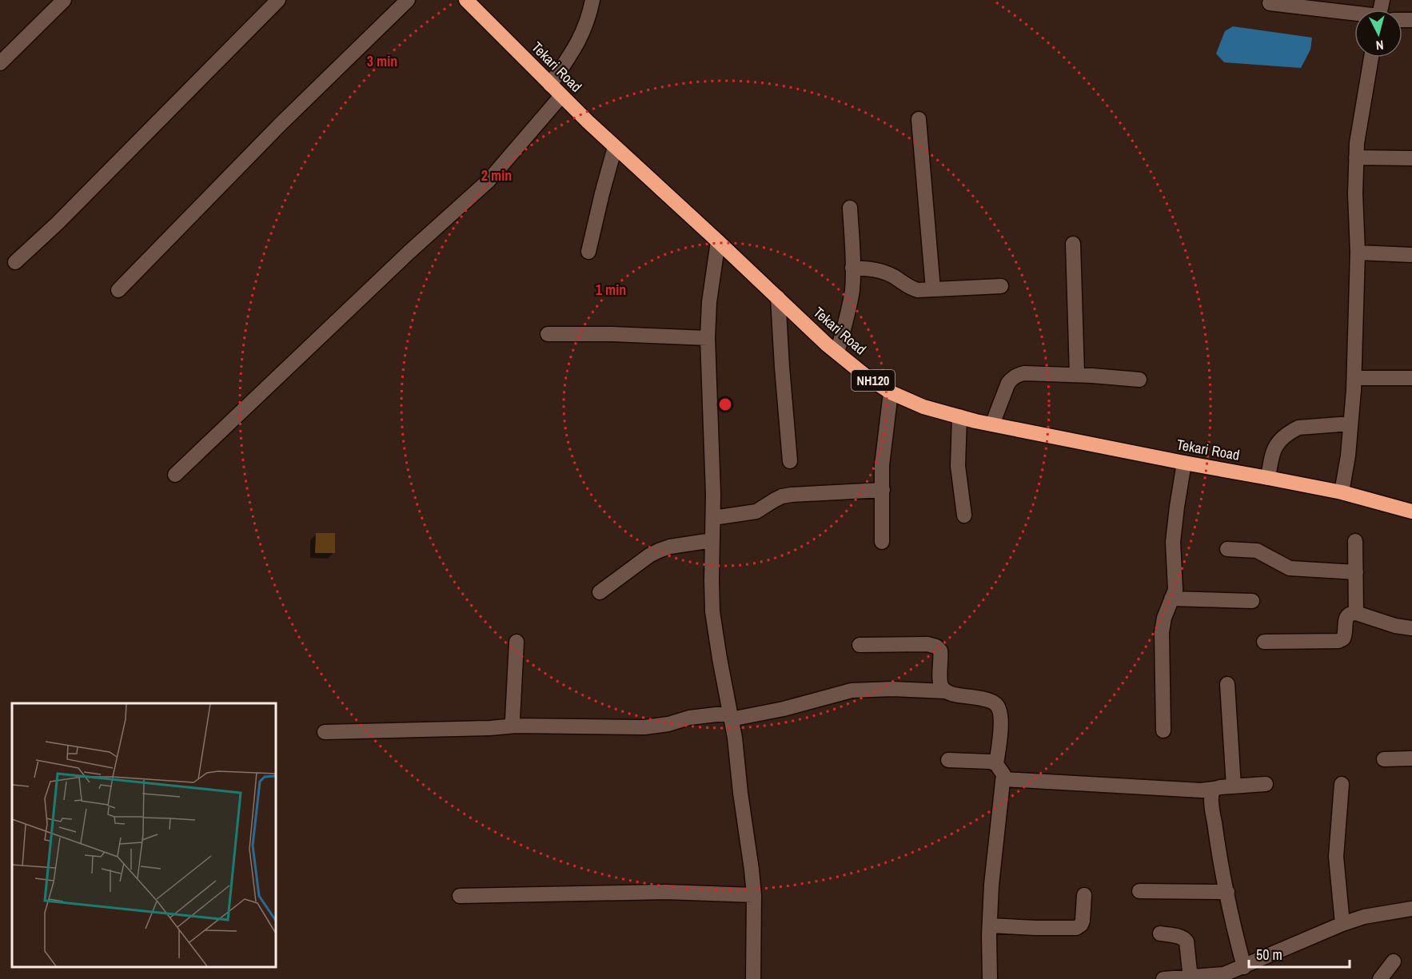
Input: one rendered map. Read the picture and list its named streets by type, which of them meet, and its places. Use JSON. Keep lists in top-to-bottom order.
{
  "streets": {
    "highway": ["Tekari Road", "NH120"]
  },
  "scale_bar": "50 m",
  "north": "bottom",
  "rings": ["3 min", "2 min", "1 min"]
}
